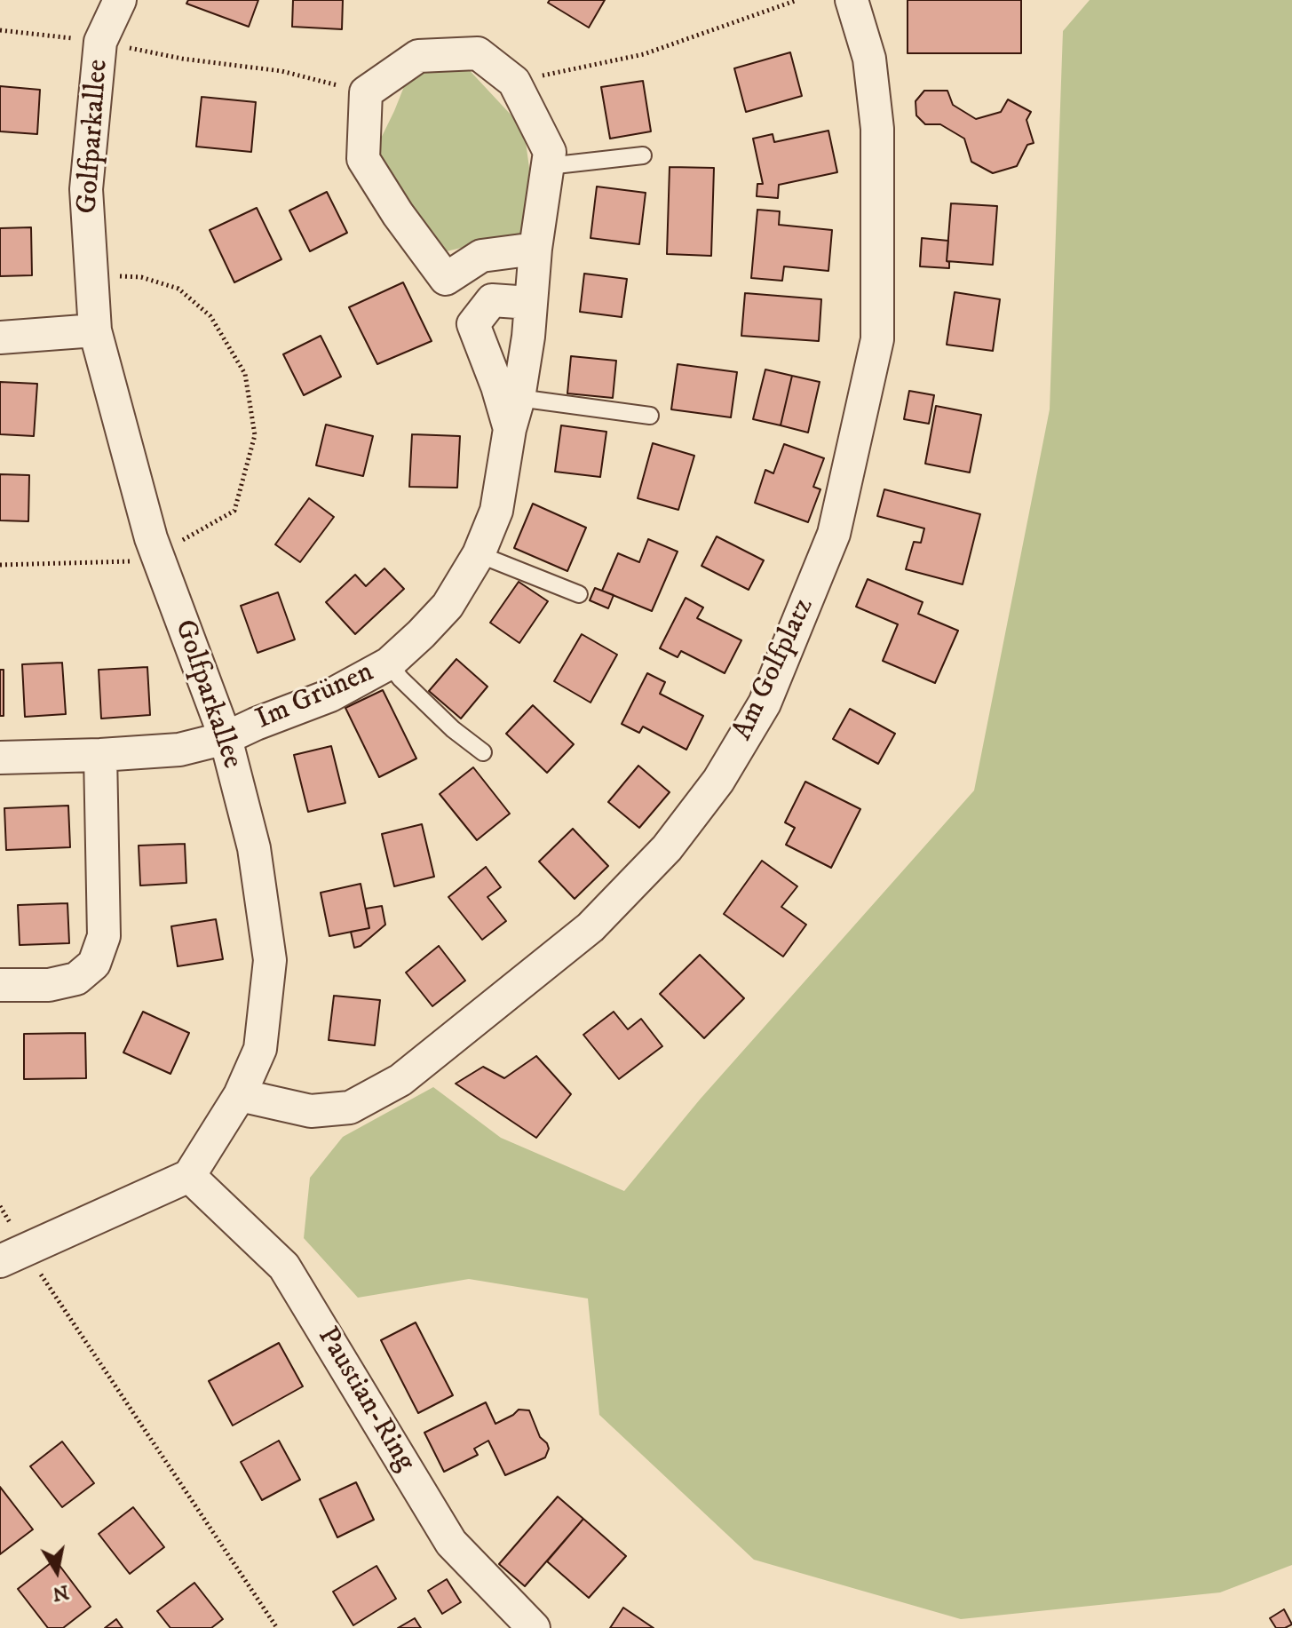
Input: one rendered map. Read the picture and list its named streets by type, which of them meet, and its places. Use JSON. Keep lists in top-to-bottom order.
{
  "streets": {
    "street": [
      "Golfparkallee",
      "Am Golfplatz",
      "Im Grünen",
      "Paustian-Ring"
    ]
  },
  "crossings": [
    ["Golfparkallee", "Am Golfplatz"],
    ["Golfparkallee", "Im Grünen"],
    ["Golfparkallee", "Paustian-Ring"]
  ],
  "north": "bottom"
}
